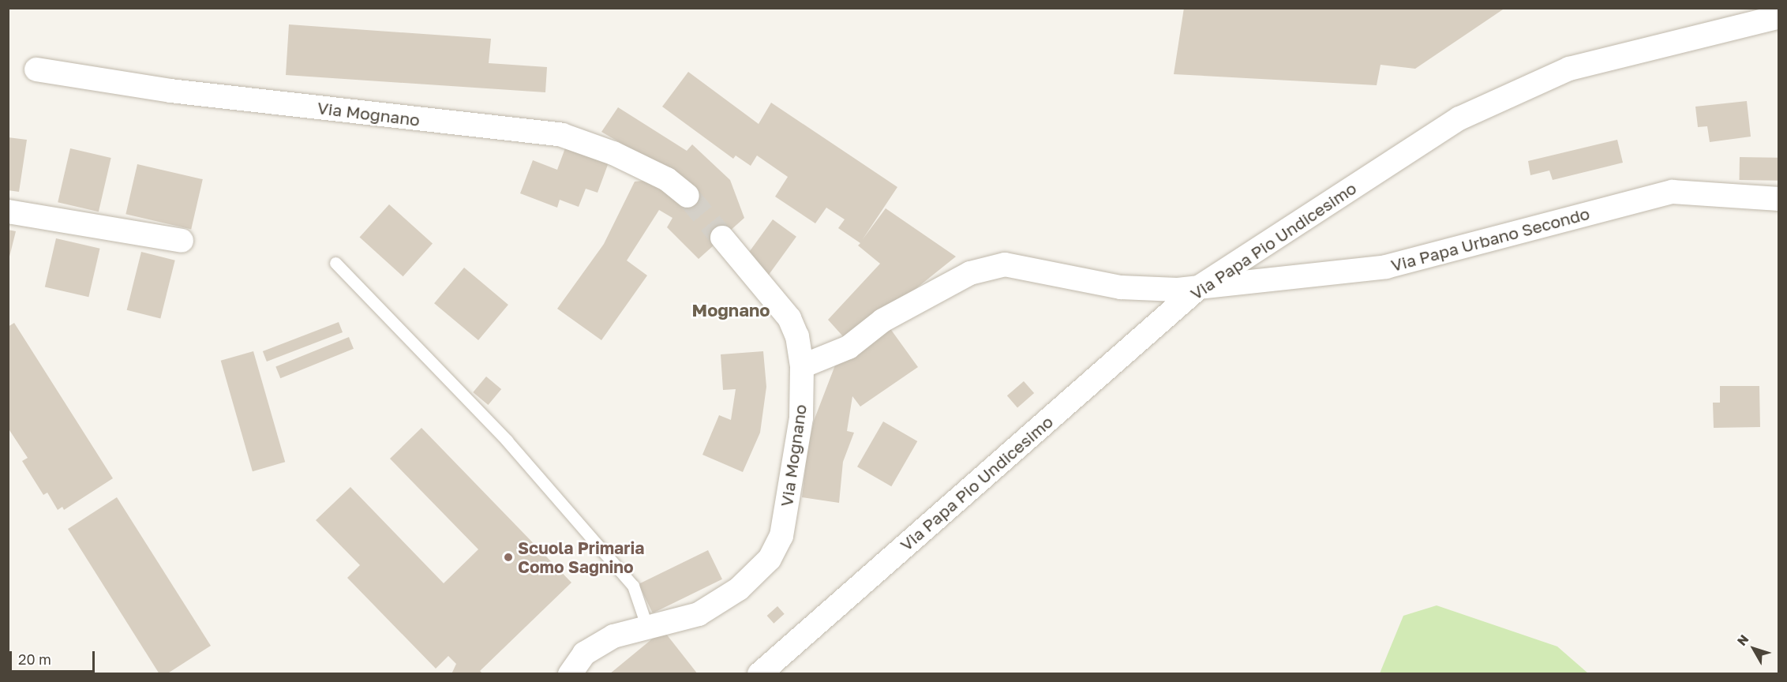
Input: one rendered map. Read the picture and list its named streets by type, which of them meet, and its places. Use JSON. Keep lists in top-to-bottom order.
{
  "streets": {
    "street": ["Via Mognano", "Via Papa Urbano Secondo", "Via Papa Pio Undicesimo"]
  },
  "crossings": [
    ["Via Papa Urbano Secondo", "Via Papa Pio Undicesimo"]
  ],
  "districts": ["Mognano"],
  "places": ["Scuola Primaria Como Sagnino"],
  "scale_bar": "20 m",
  "north": "top left"
}
